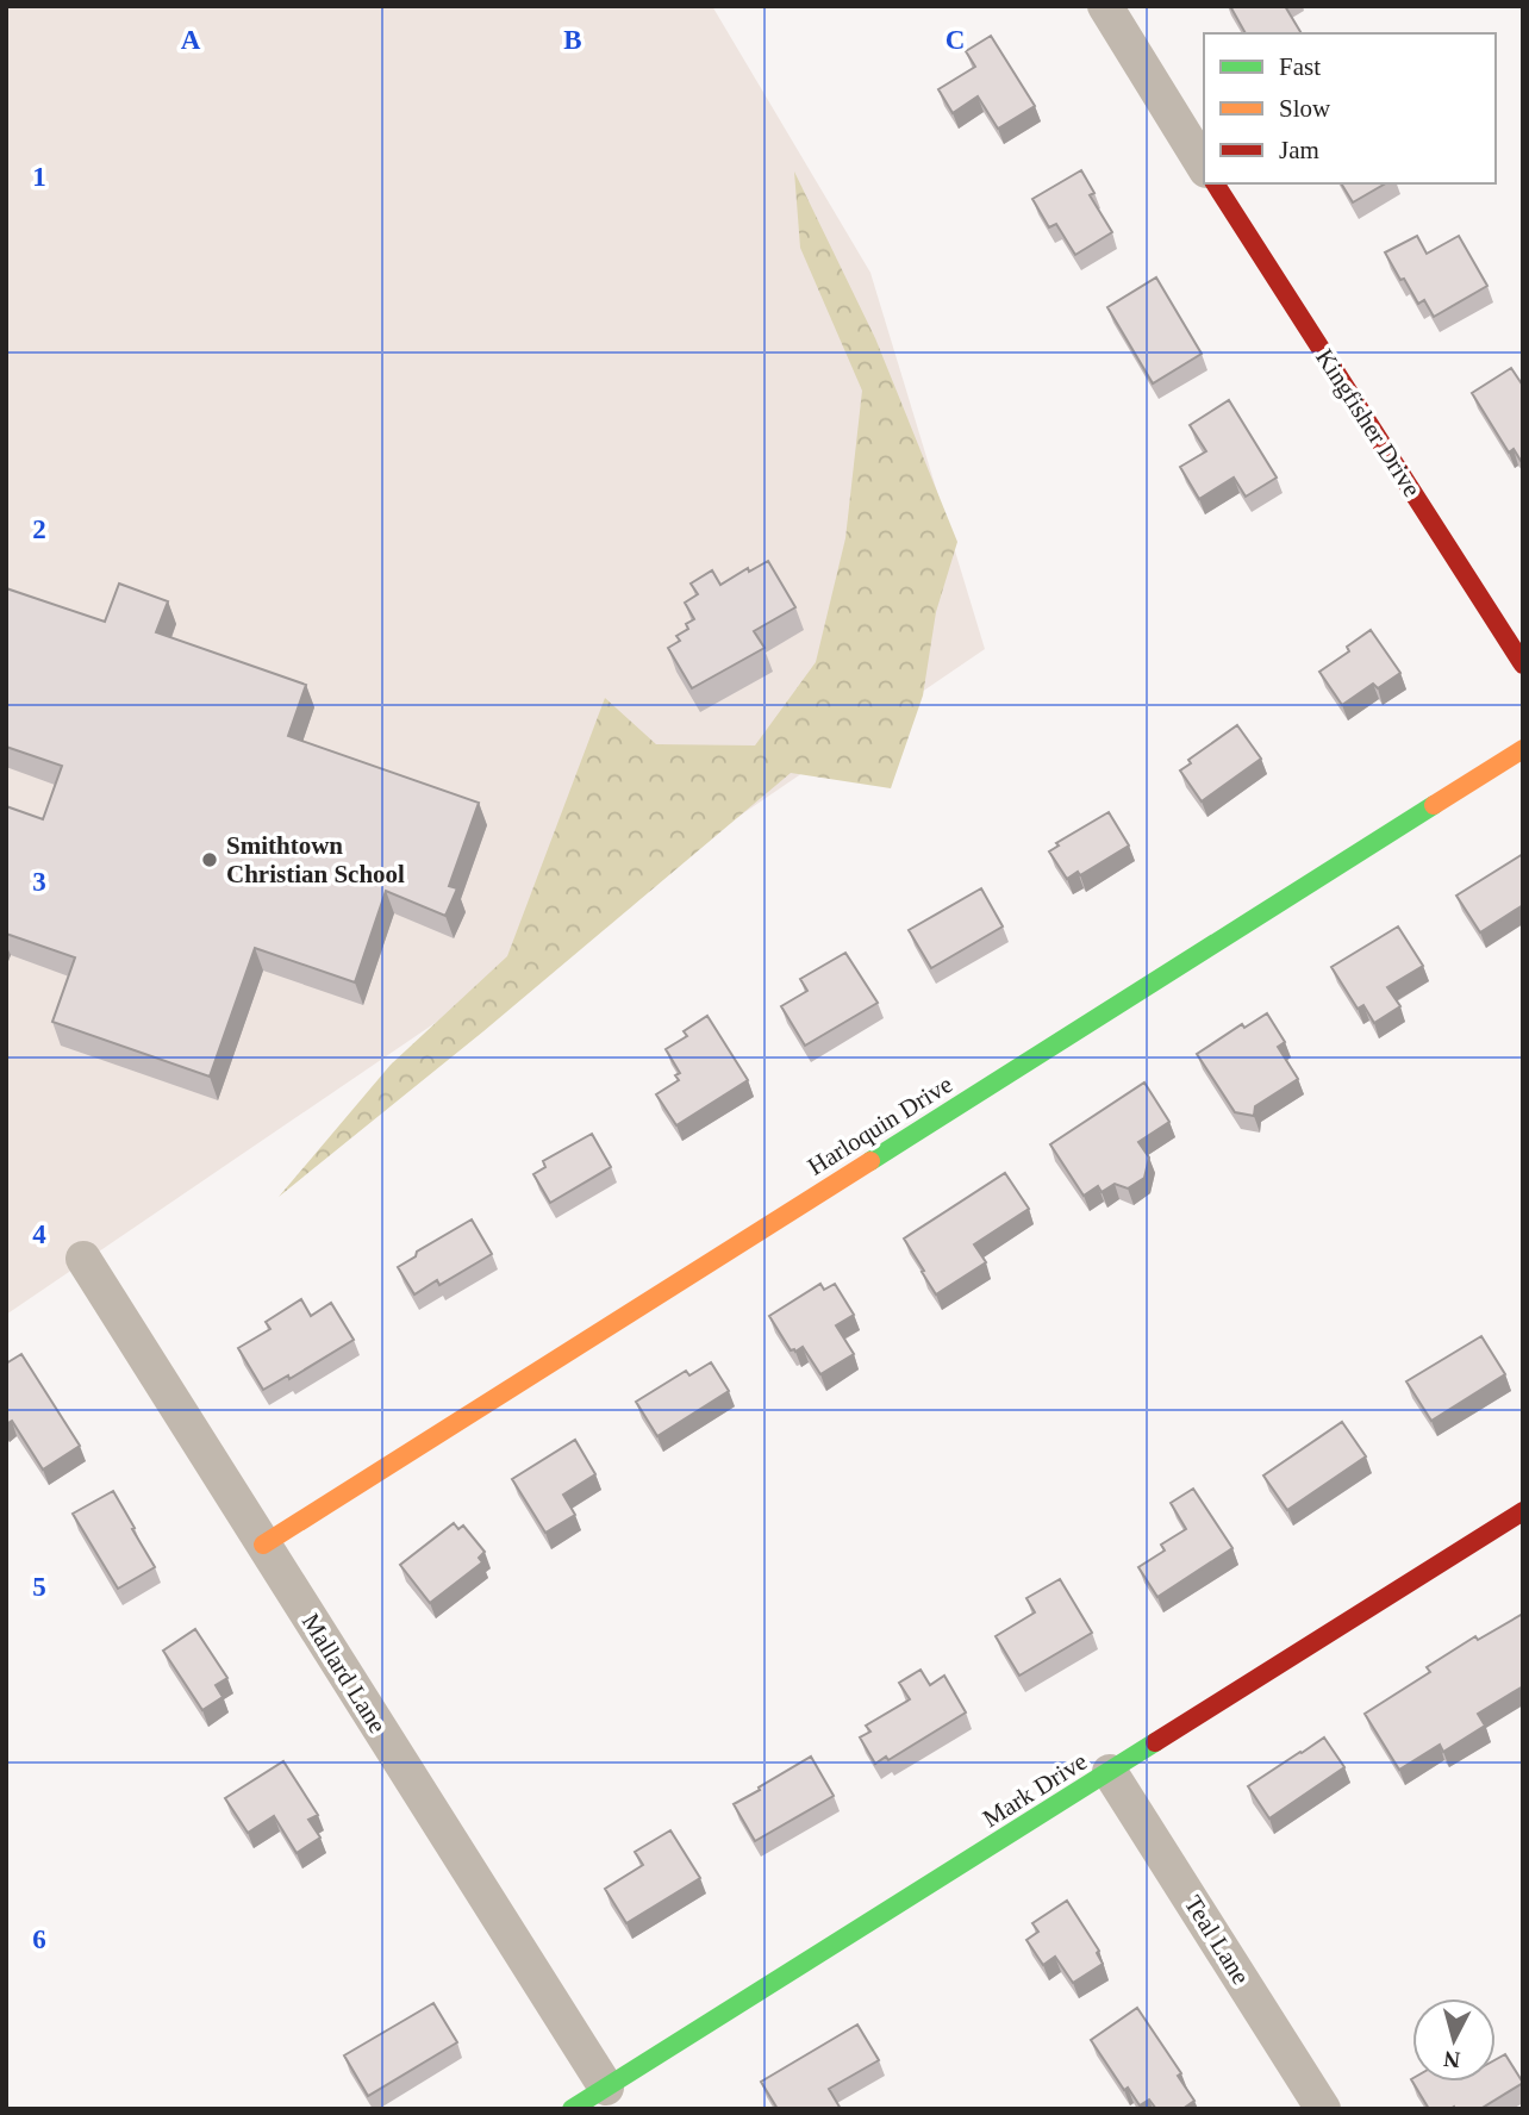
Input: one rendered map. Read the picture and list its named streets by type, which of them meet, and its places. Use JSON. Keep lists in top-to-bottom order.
{
  "streets": {
    "street": [
      "Kingfisher Drive",
      "Harloquin Drive",
      "Mallard Lane",
      "Mark Drive",
      "Teal Lane"
    ]
  },
  "crossings": [
    ["Harloquin Drive", "Mallard Lane"],
    ["Mallard Lane", "Mark Drive"],
    ["Mark Drive", "Teal Lane"]
  ],
  "places": ["Smithtown Christian School"],
  "legend": ["Fast", "Slow", "Jam"],
  "north": "bottom",
  "grid": {
    "columns": ["A", "B", "C"],
    "rows": [
      "1",
      "2",
      "3",
      "4",
      "5",
      "6"
    ]
  }
}
